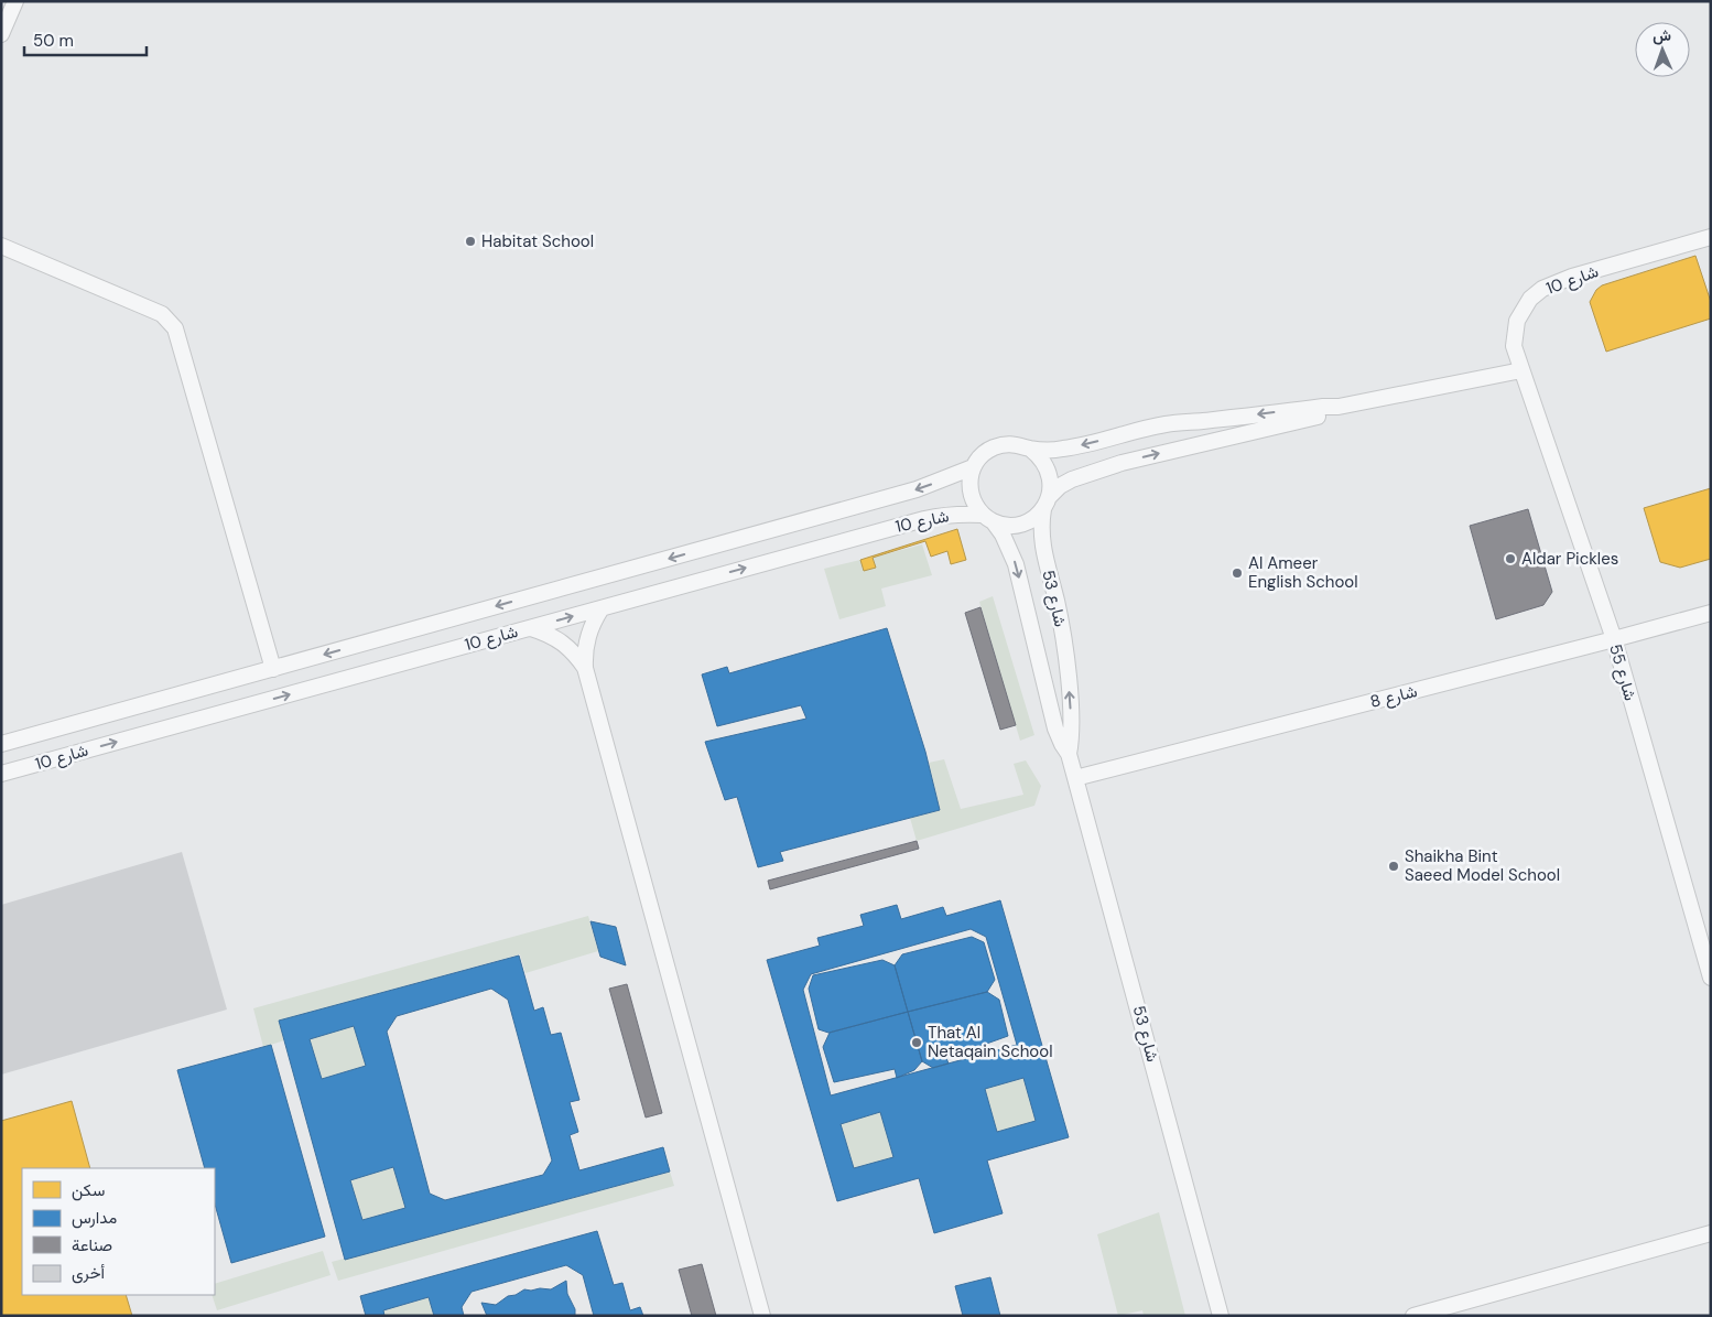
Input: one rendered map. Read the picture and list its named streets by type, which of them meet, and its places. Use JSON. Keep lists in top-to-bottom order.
{
  "streets": {
    "street": [
      "شارع 10",
      "شارع 53",
      "شارع 55",
      "شارع 8"
    ]
  },
  "crossings": [
    ["شارع 10", "شارع 53"],
    ["شارع 10", "شارع 55"],
    ["شارع 53", "شارع 8"],
    ["شارع 55", "شارع 8"]
  ],
  "places": [
    "Habitat School",
    "Aldar Pickles",
    "Al Ameer English School",
    "Shaikha Bint Saeed Model School",
    "That Al Netaqain School"
  ],
  "legend": [
    "سكن",
    "مدارس",
    "صناعة",
    "أخرى"
  ],
  "scale_bar": "50 m",
  "north": "top"
}
